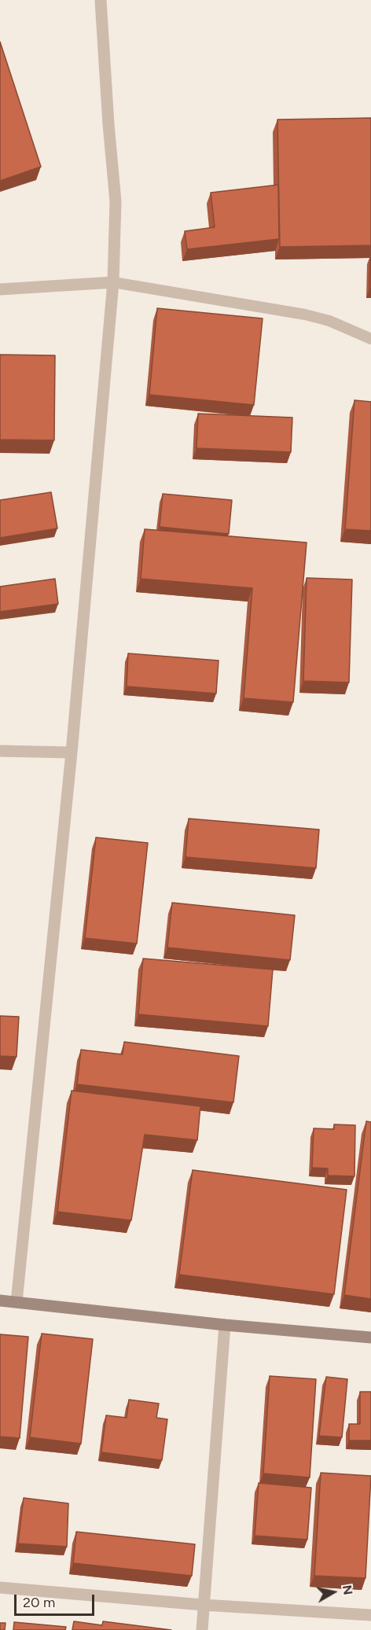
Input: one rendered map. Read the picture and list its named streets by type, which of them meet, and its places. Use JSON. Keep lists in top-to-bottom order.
{
  "scale_bar": "20 m",
  "north": "right"
}
